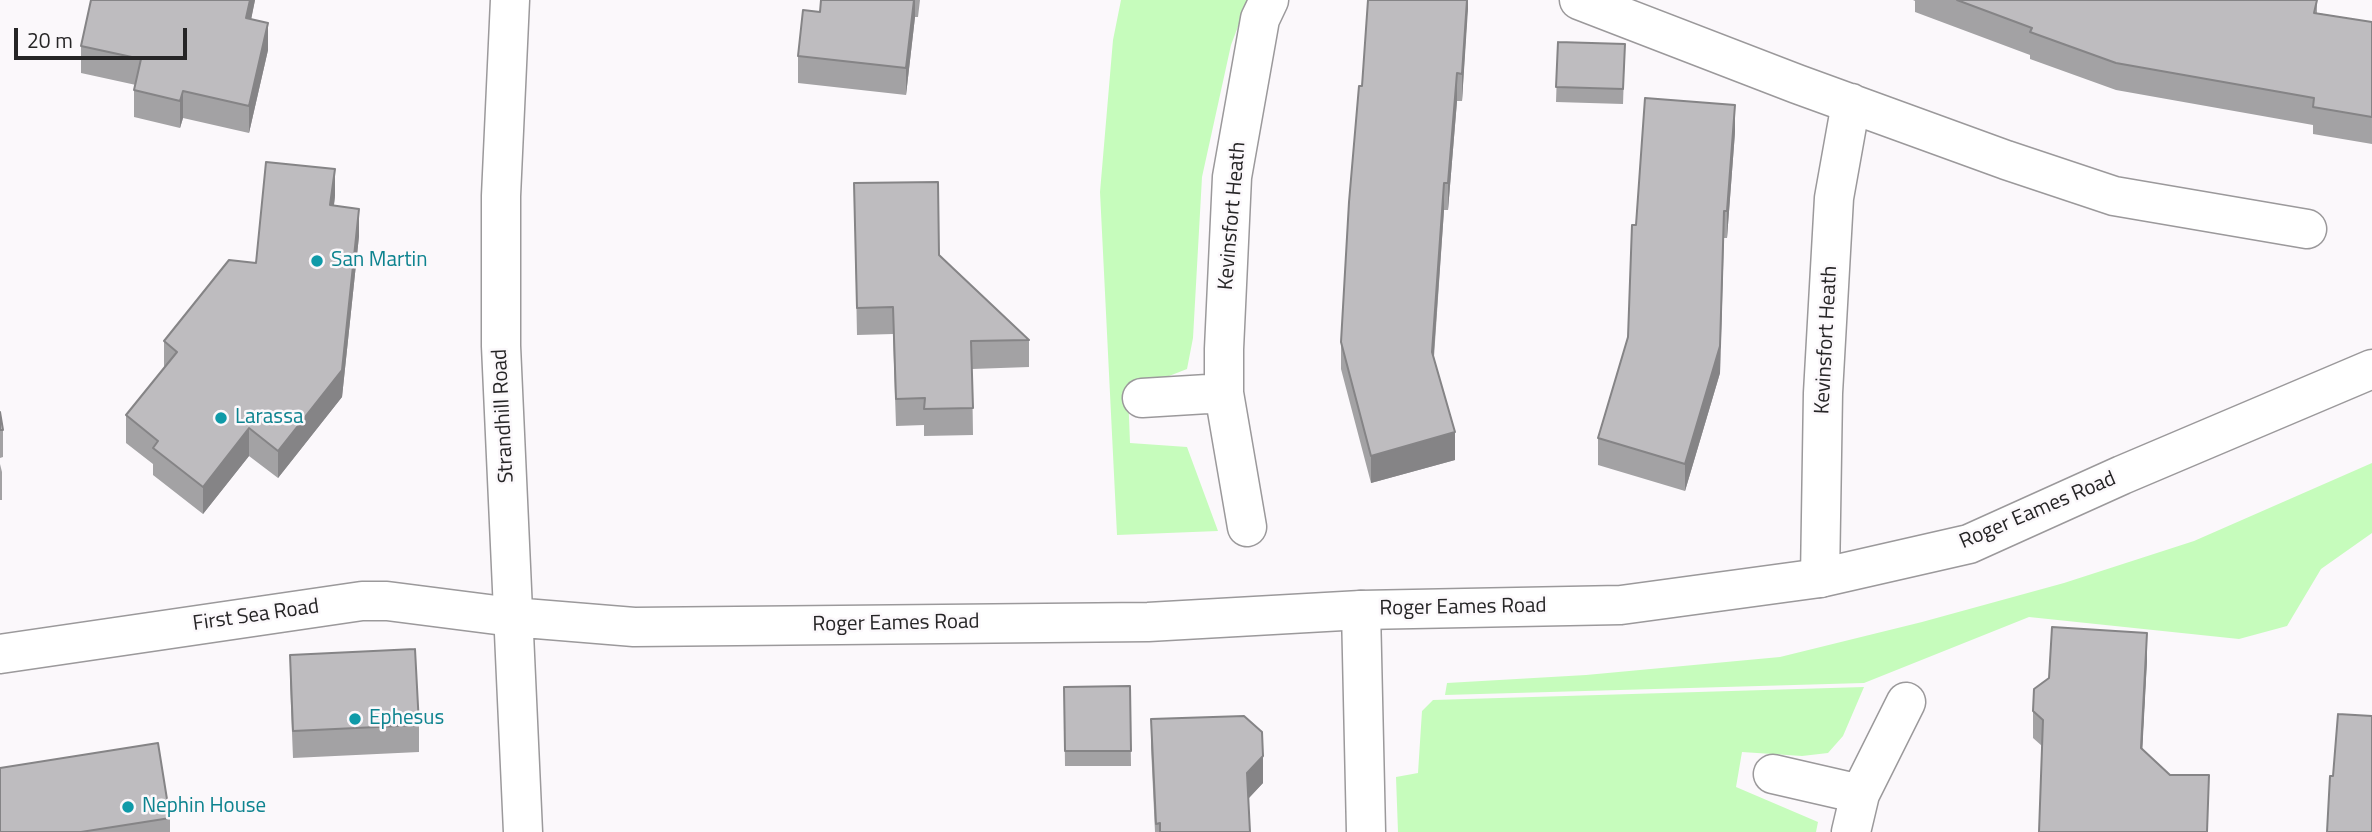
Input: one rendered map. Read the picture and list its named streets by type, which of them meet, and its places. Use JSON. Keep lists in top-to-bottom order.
{
  "streets": {
    "street": [
      "Kevinsfort Heath",
      "Strandhill Road",
      "Roger Eames Road",
      "First Sea Road"
    ]
  },
  "crossings": [
    ["Kevinsfort Heath", "Roger Eames Road"],
    ["Strandhill Road", "Roger Eames Road"],
    ["Strandhill Road", "First Sea Road"],
    ["Roger Eames Road", "First Sea Road"]
  ],
  "places": [
    "San Martin",
    "Larassa",
    "Ephesus",
    "Nephin House"
  ],
  "scale_bar": "20 m"
}
